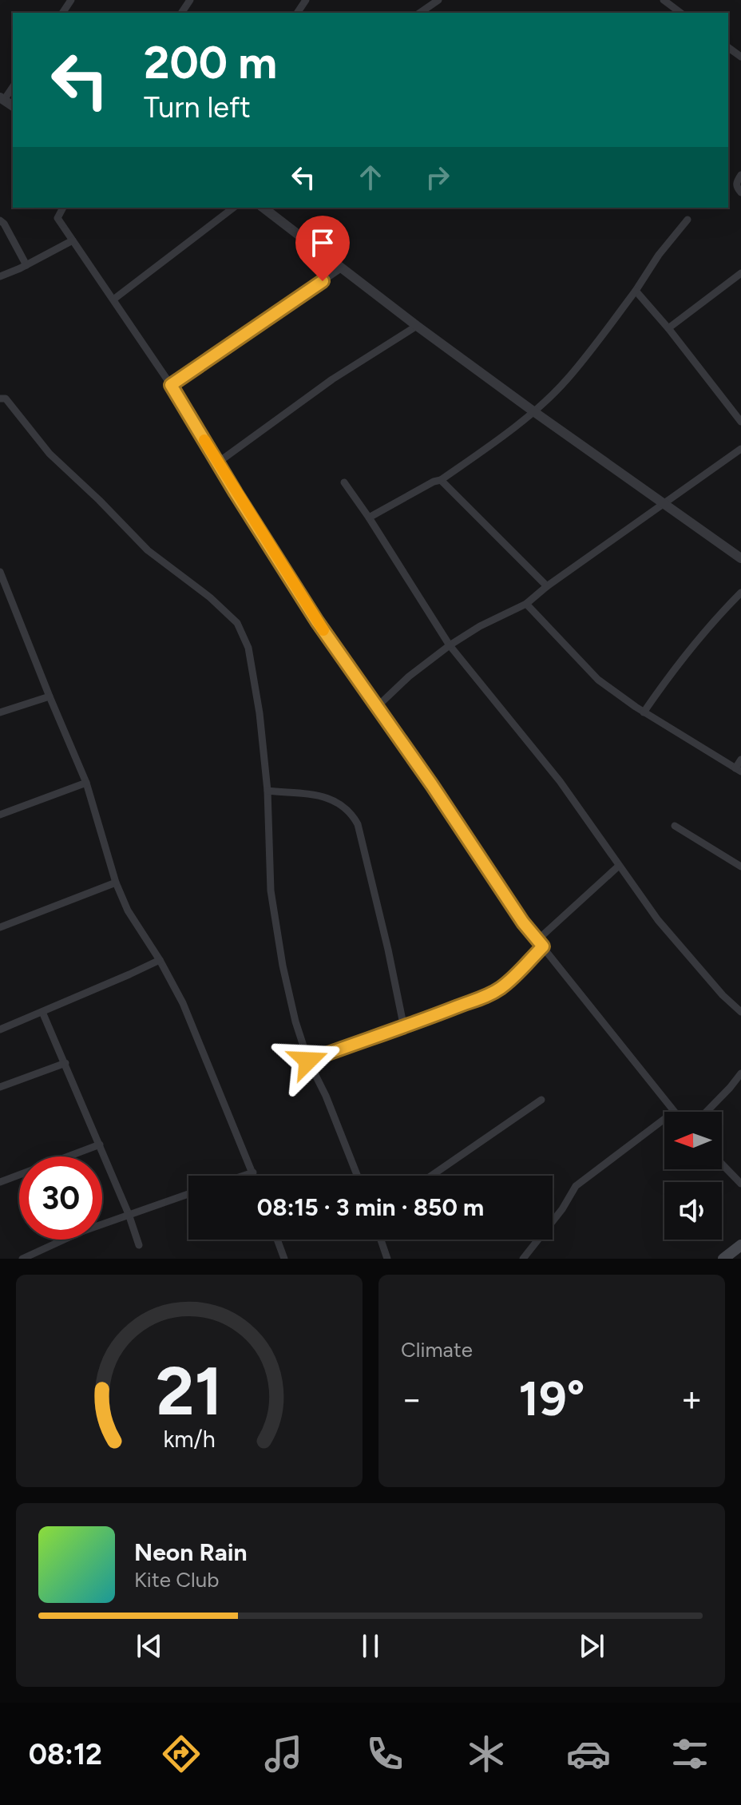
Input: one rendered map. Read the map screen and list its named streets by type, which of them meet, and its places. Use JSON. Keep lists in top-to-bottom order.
{
  "north": "left",
  "page": {
    "turn": ["200 m", "Turn left"],
    "limit": "30",
    "trip": "08:15 · 3 min · 850 m",
    "tile": "Climate",
    "heat": ["−", "19°", "+"],
    "song": ["Neon Rain", "Kite Club"],
    "tabs": "08:12",
    "gauge": ["21", "km/h"]
  }
}
